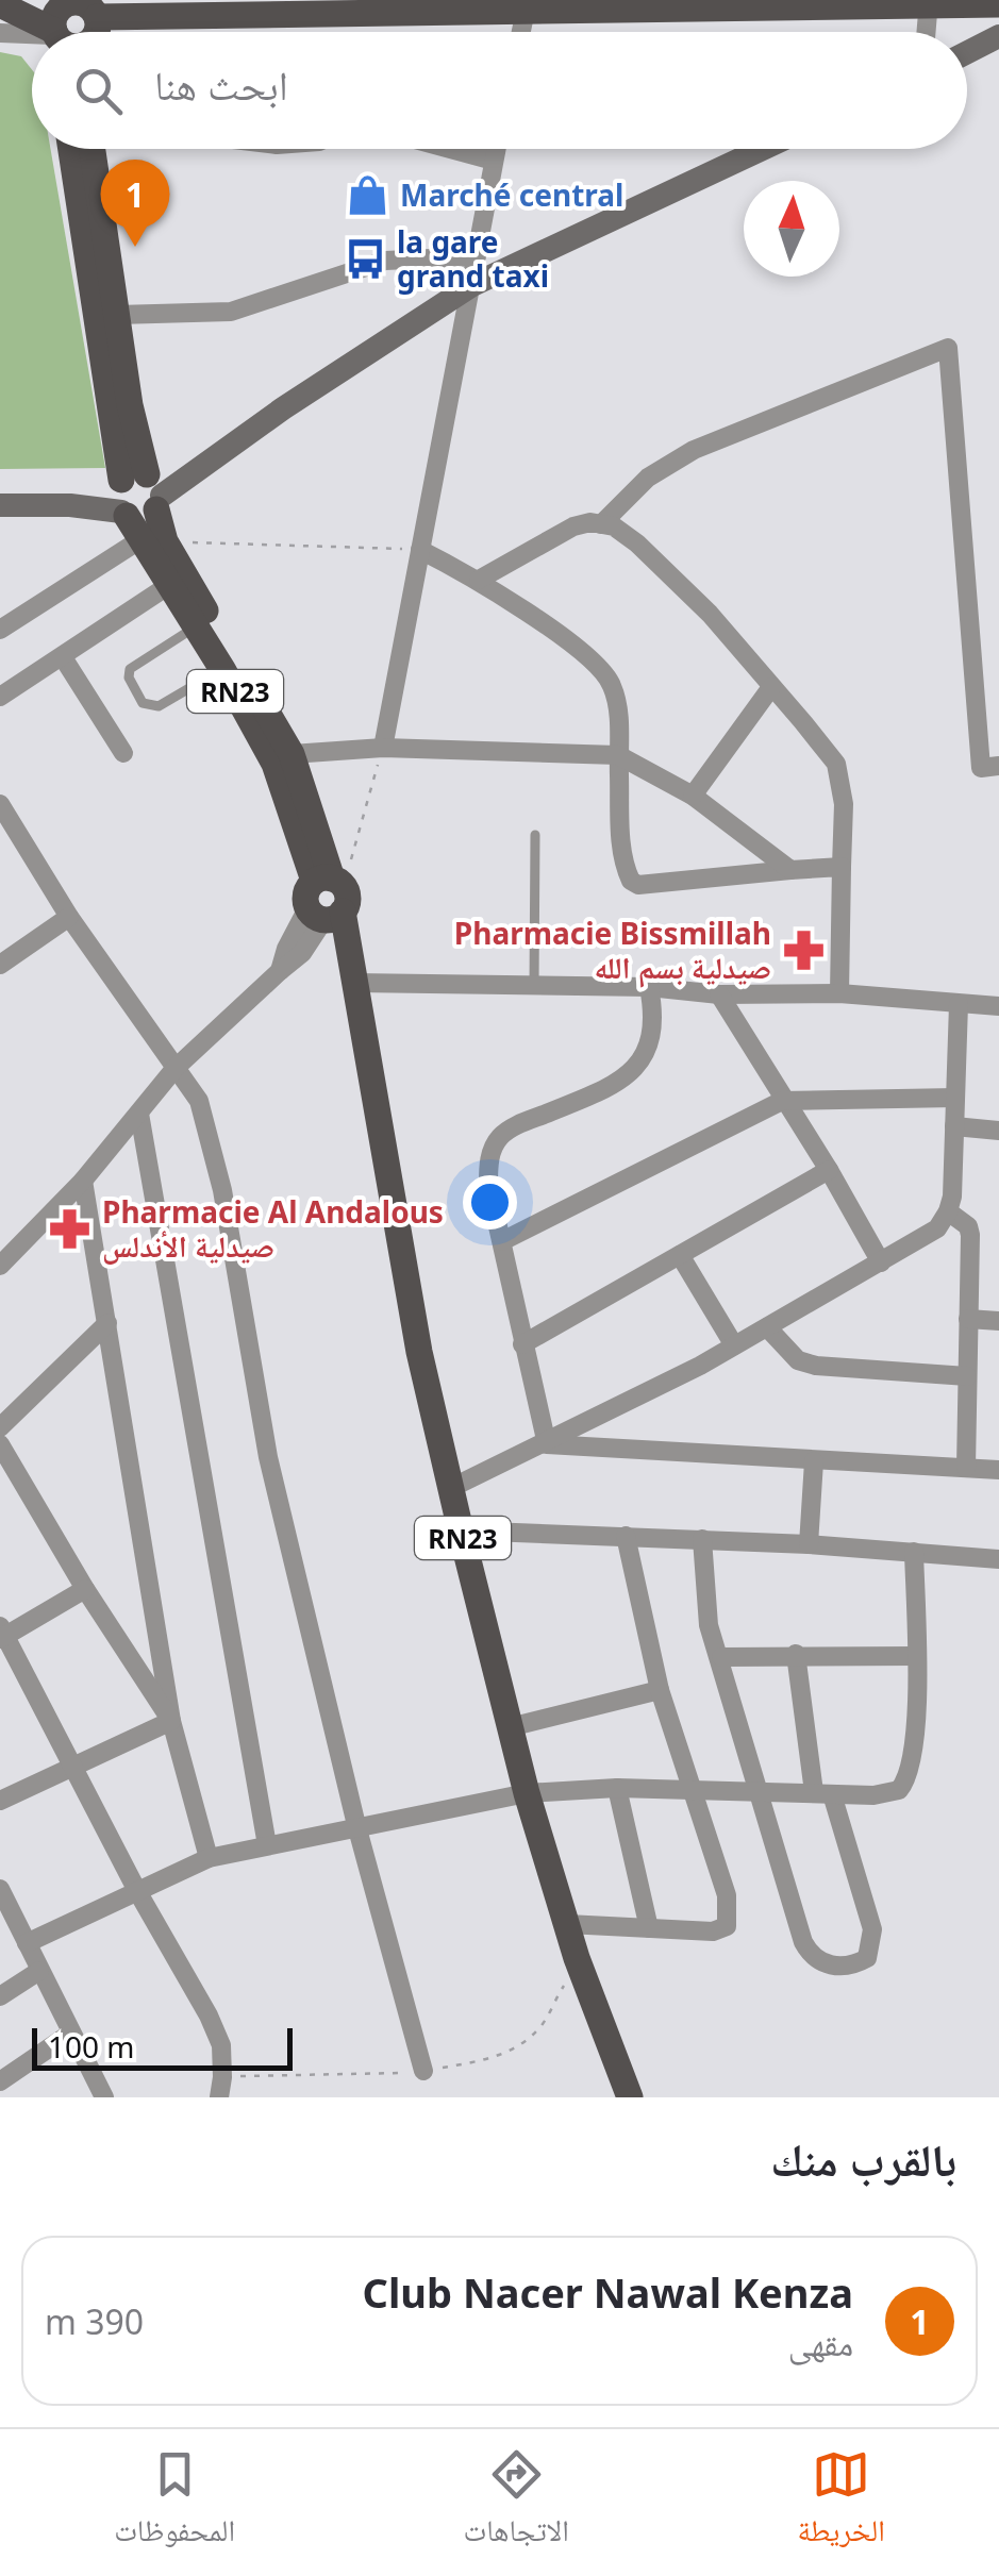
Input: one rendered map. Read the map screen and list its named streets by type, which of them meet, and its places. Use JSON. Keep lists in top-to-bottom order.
{
  "streets": {
    "main road": ["RN23"]
  },
  "places": {
    "shop": ["Marché central"],
    "bus stop": ["la gare grand taxi"],
    "pharmacy": ["Pharmacie Bissmillah صيدلية بسم الله", "Pharmacie Al Andalous صيدلية الأندلس"]
  },
  "scale_bar": "100 m",
  "north": "top",
  "page": {
    "search": "ابحث هنا",
    "pins": "1",
    "scale": "100 m",
    "heading": "بالقرب منك",
    "list": [
      {
        "mark": "1",
        "name": "Club Nacer Nawal Kenza",
        "note": "مقهى",
        "value": "390 m"
      }
    ],
    "nav": ["الخريطة", "الاتجاهات", "المحفوظات"]
  }
}
